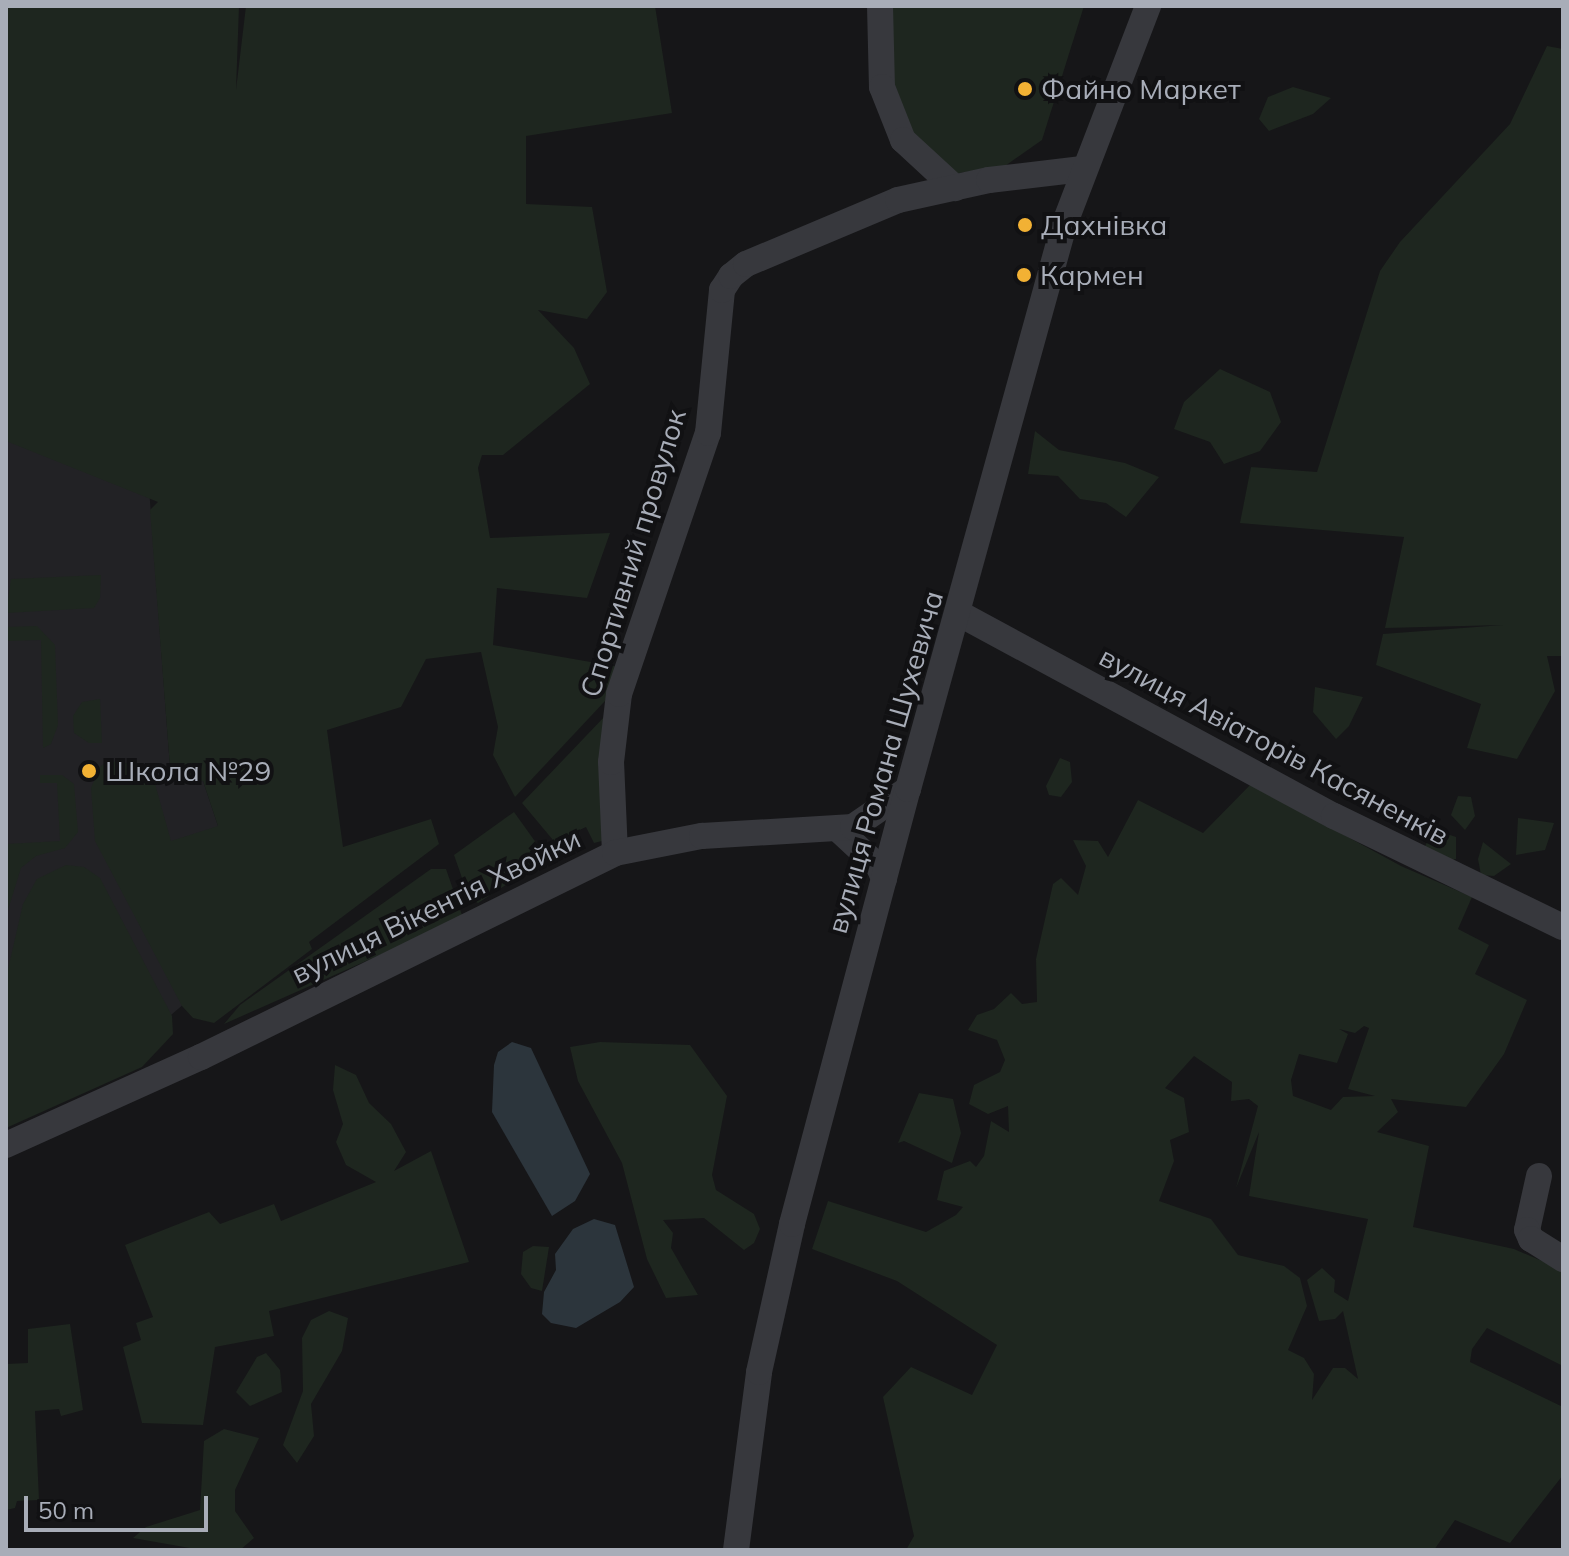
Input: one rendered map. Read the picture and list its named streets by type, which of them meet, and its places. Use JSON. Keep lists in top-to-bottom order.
{
  "streets": {
    "street": [
      "Спортивний провулок",
      "вулиця Авіаторів Касяненків",
      "вулиця Романа Шухевича",
      "вулиця Вікентія Хвойки"
    ]
  },
  "crossings": [
    ["Спортивний провулок", "вулиця Романа Шухевича"],
    ["Спортивний провулок", "вулиця Вікентія Хвойки"],
    ["вулиця Авіаторів Касяненків", "вулиця Романа Шухевича"],
    ["вулиця Романа Шухевича", "вулиця Вікентія Хвойки"]
  ],
  "places": [
    "Файно Маркет",
    "Дахнівка",
    "Кармен",
    "Школа №29"
  ],
  "scale_bar": "50 m"
}
